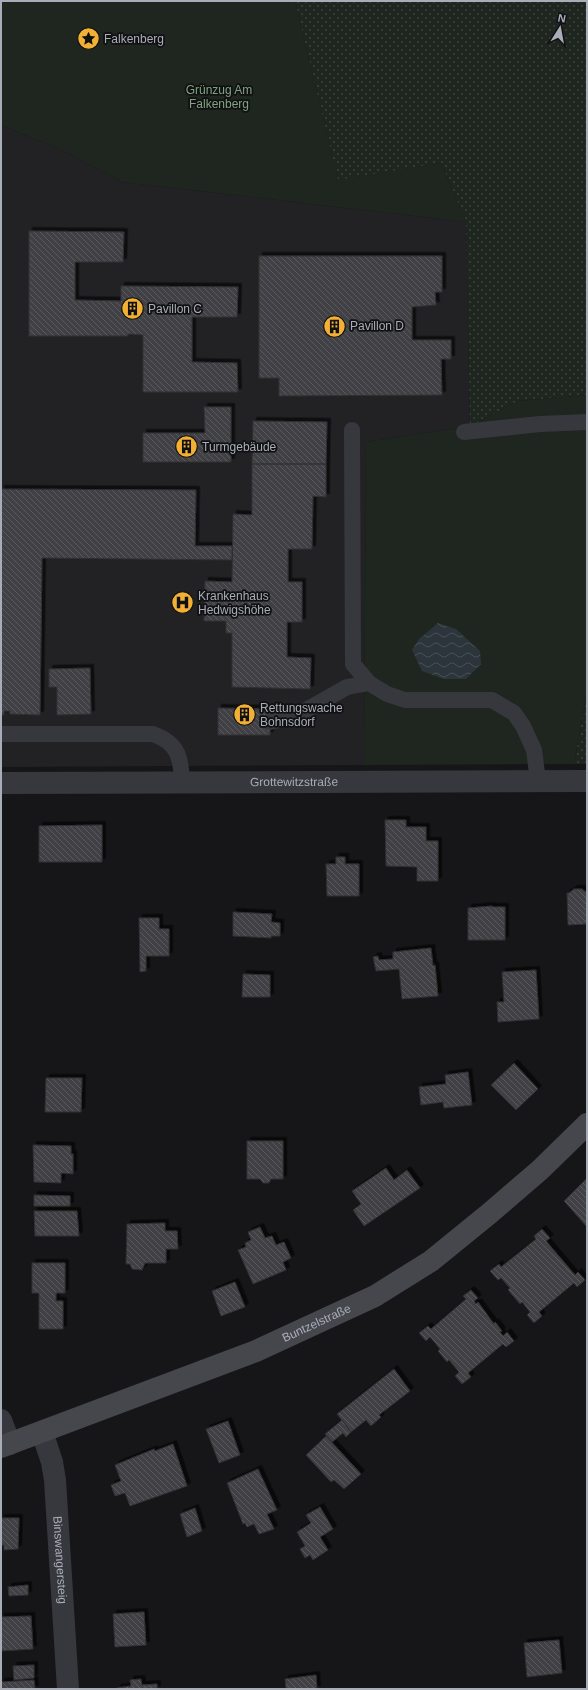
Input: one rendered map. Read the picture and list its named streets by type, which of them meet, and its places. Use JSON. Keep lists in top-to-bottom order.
{
  "streets": {
    "street": ["Grottewitzstraße", "Buntzelstraße", "Binswangersteig"]
  },
  "crossings": [
    ["Buntzelstraße", "Binswangersteig"]
  ],
  "parks": ["Grünzug Am Falkenberg"],
  "places": {
    "place": ["Falkenberg"],
    "building": [
      "Pavillon C",
      "Pavillon D",
      "Turmgebäude",
      "Rettungswache Bohnsdorf"
    ],
    "hospital": ["Krankenhaus Hedwigshöhe"]
  },
  "north": "top"
}
